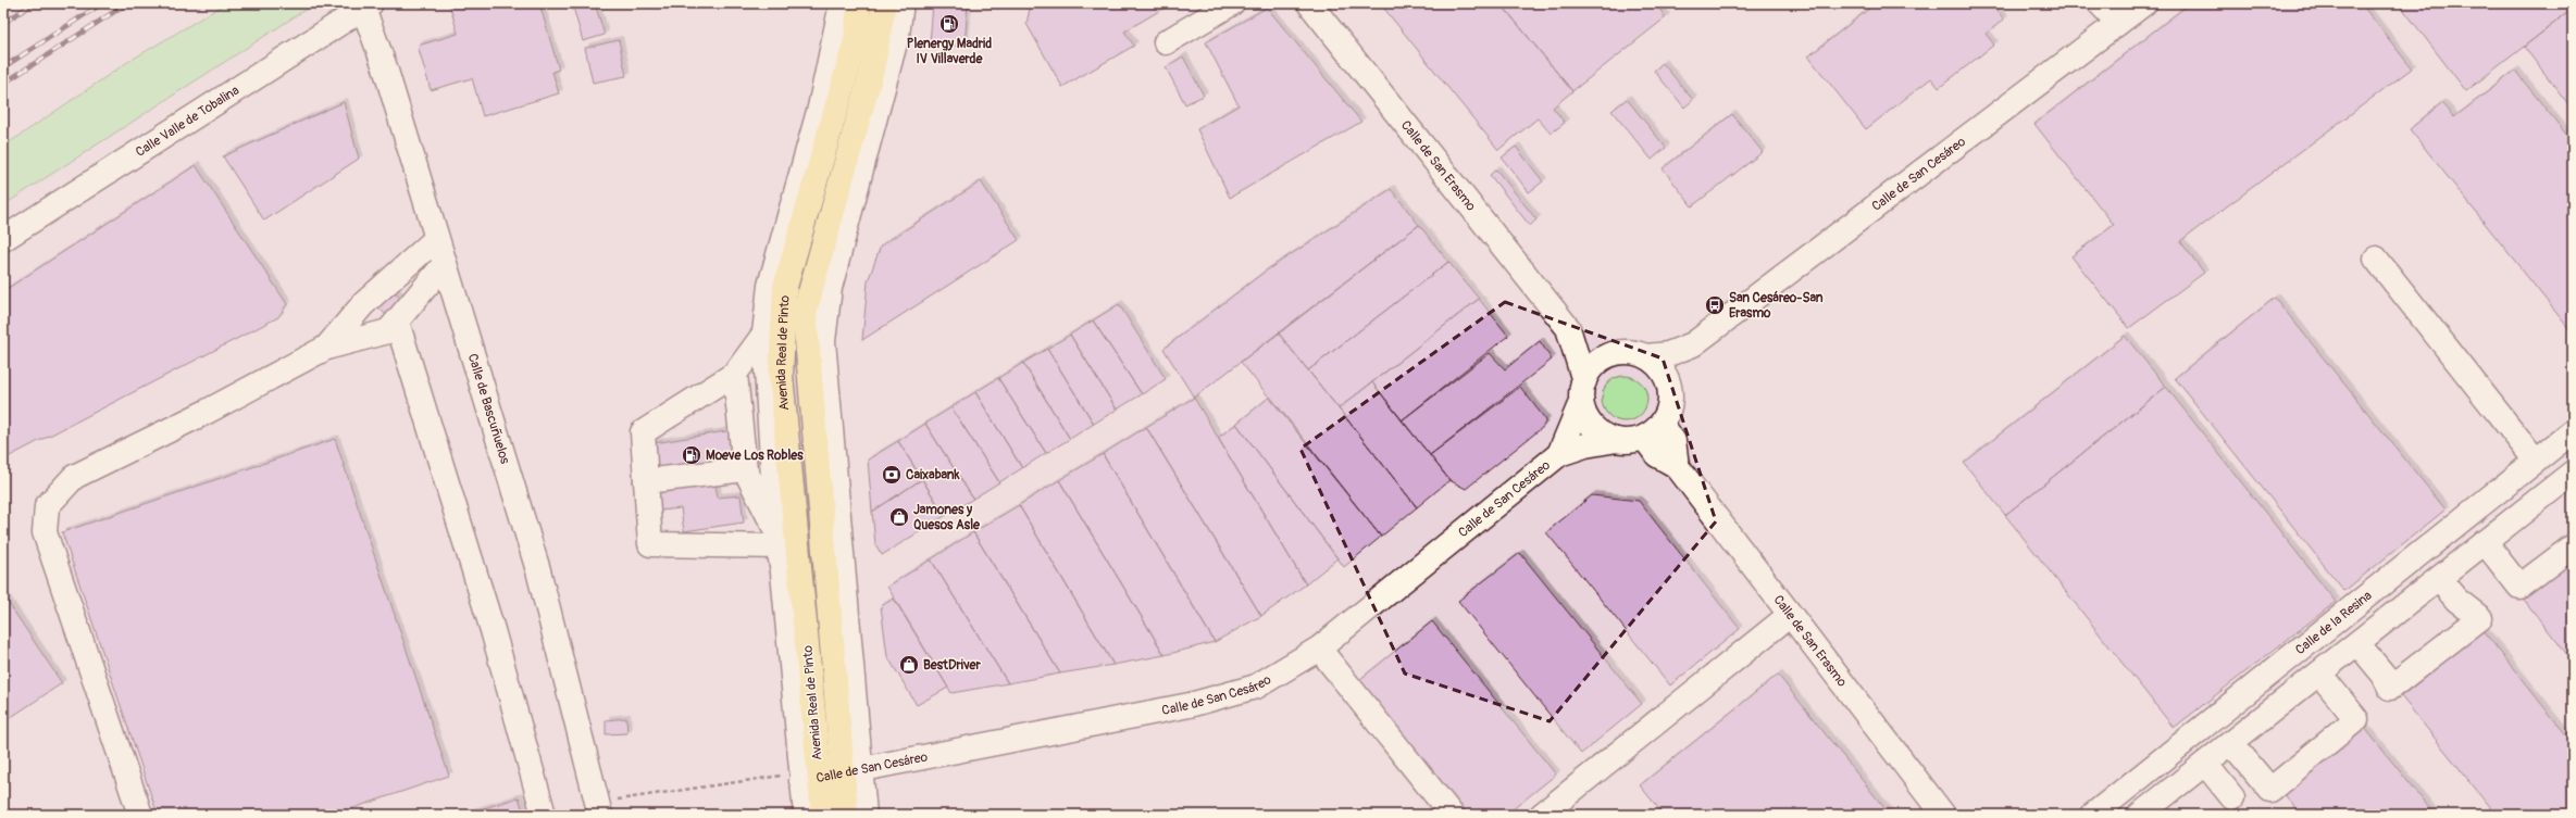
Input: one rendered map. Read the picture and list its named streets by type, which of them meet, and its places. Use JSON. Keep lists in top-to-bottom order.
{
  "streets": {
    "main road": ["Avenida Real de Pinto"],
    "street": [
      "Calle Valle de Tobalina",
      "Calle de San Erasmo",
      "Calle de San Cesáreo",
      "Calle de Bascuñuelos",
      "Calle de la Resina"
    ]
  },
  "crossings": [
    ["Calle Valle de Tobalina", "Calle de Bascuñuelos"],
    ["Calle de San Erasmo", "Calle de San Cesáreo"],
    ["Calle de San Cesáreo", "Avenida Real de Pinto"]
  ],
  "places": {
    "fuel station": ["Plenergy Madrid IV Villaverde", "Moeve Los Robles"],
    "bus stop": ["San Cesáreo-San Erasmo"],
    "bank": ["Caixabank"],
    "shop": ["Jamones y Quesos Asle", "BestDriver"]
  }
}
